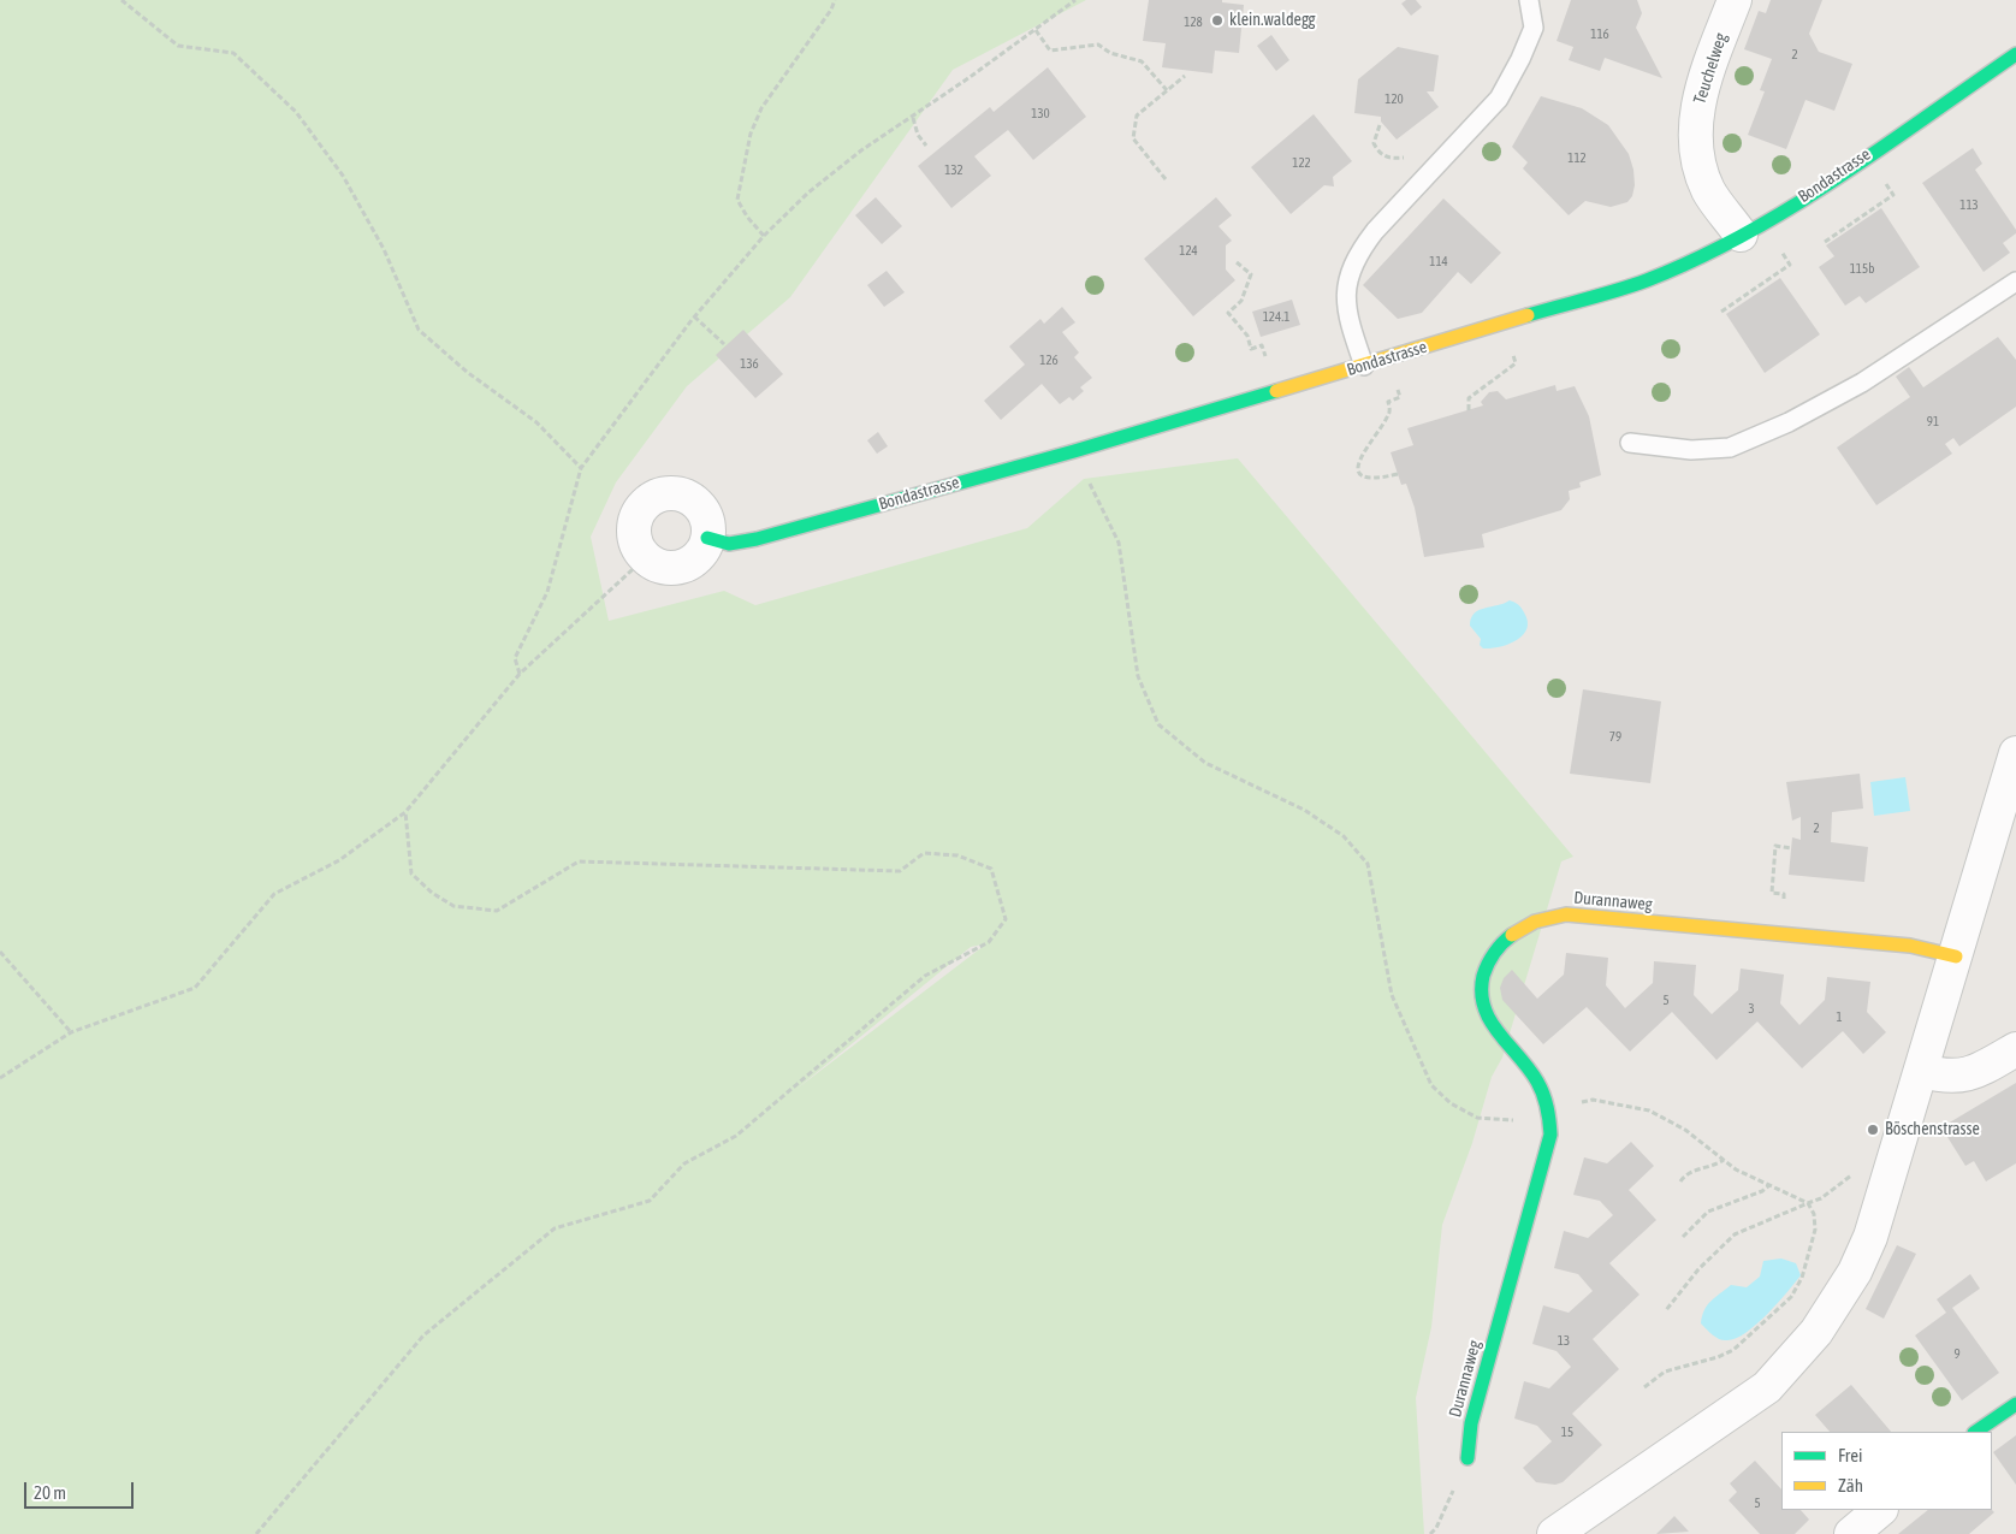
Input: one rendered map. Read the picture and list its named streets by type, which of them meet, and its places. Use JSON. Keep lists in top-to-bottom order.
{
  "streets": {
    "street": ["Teuchelweg", "Bondastrasse", "Durannaweg"]
  },
  "crossings": [
    ["Teuchelweg", "Bondastrasse"]
  ],
  "places": ["klein.waldegg", "Böschenstrasse"],
  "house_numbers": [
    "128",
    "116",
    "2",
    "120",
    "130",
    "112",
    "122",
    "132",
    "113",
    "124",
    "114",
    "115b",
    "124.1",
    "126",
    "136",
    "91",
    "79",
    "2",
    "5",
    "3",
    "1",
    "13",
    "9",
    "15",
    "5"
  ],
  "legend": ["Frei", "Zäh"],
  "scale_bar": "20 m"
}
